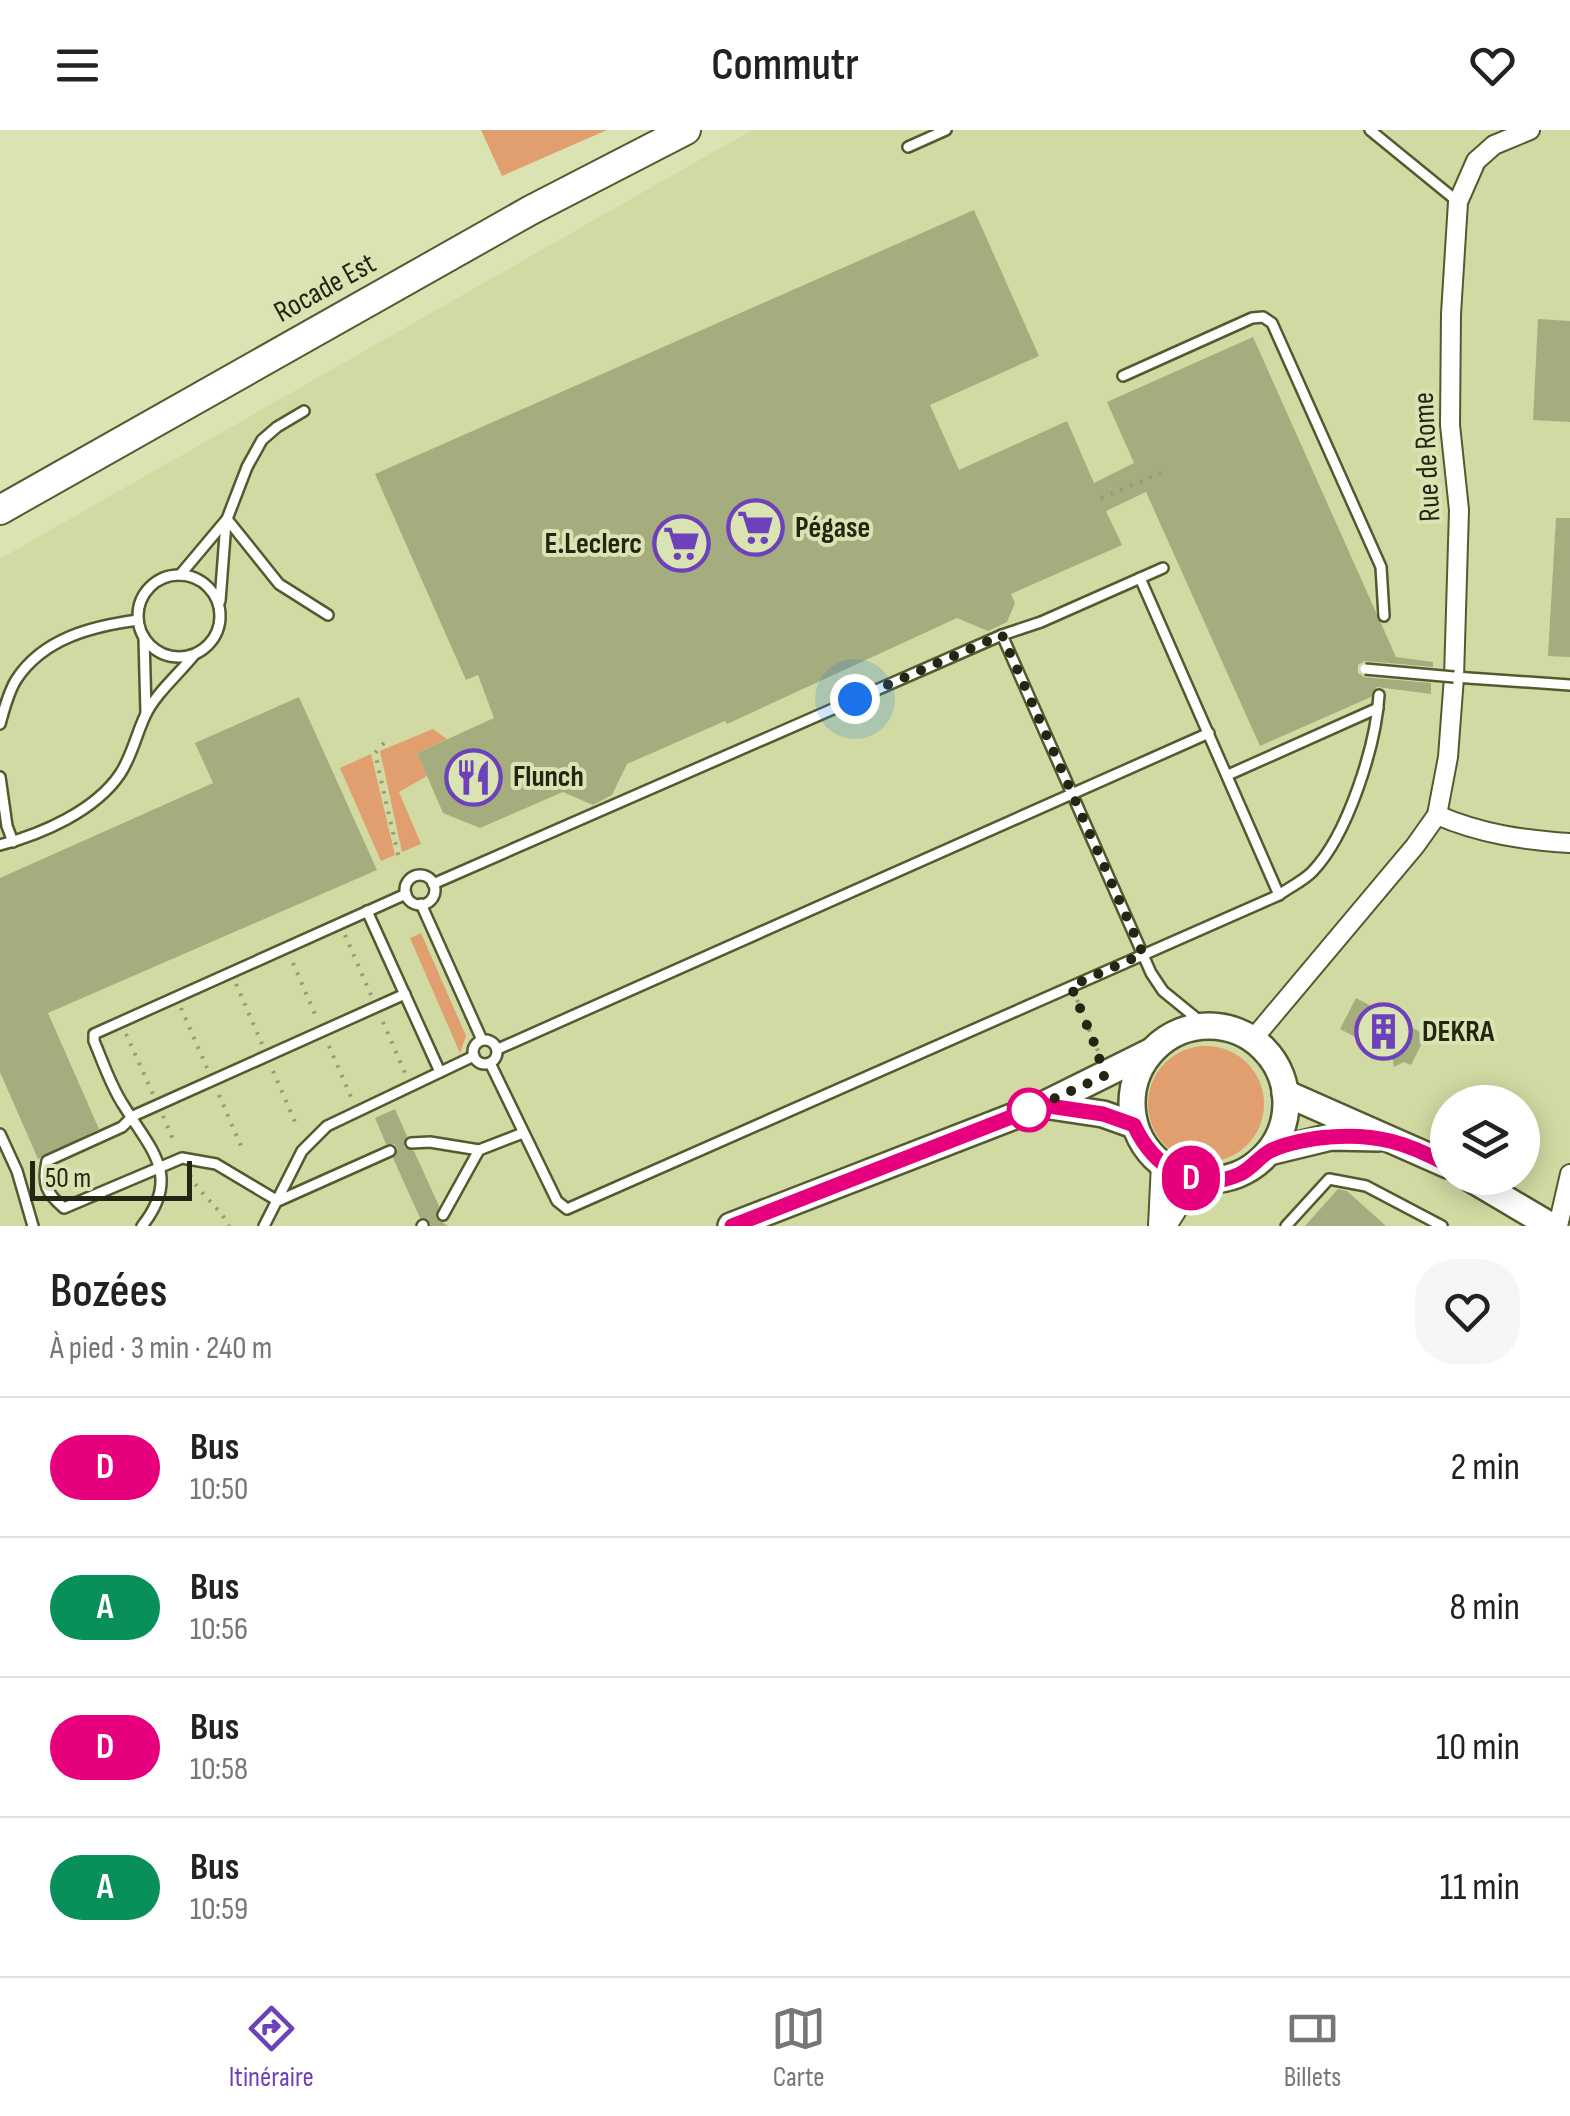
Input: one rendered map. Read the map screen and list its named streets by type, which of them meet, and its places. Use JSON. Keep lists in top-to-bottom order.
{
  "streets": {
    "main road": ["Rocade Est"],
    "street": ["Rue de Rome"]
  },
  "places": {
    "supermarket": ["Pégase", "E.Leclerc"],
    "restaurant": ["Flunch"],
    "building": ["DEKRA"]
  },
  "lines": ["bus line D"],
  "scale_bar": "50 m",
  "page": {
    "header": "Commutr",
    "on_map": "D",
    "scale": "50 m",
    "heading": ["Bozées", "À pied · 3 min · 240 m"],
    "list": [
      {
        "mark": "D",
        "name": "Bus",
        "note": "10:50",
        "value": "2 min"
      },
      {
        "mark": "A",
        "name": "Bus",
        "note": "10:56",
        "value": "8 min"
      },
      {
        "mark": "D",
        "name": "Bus",
        "note": "10:58",
        "value": "10 min"
      },
      {
        "mark": "A",
        "name": "Bus",
        "note": "10:59",
        "value": "11 min"
      }
    ],
    "tabs": ["Itinéraire", "Carte", "Billets"]
  }
}
